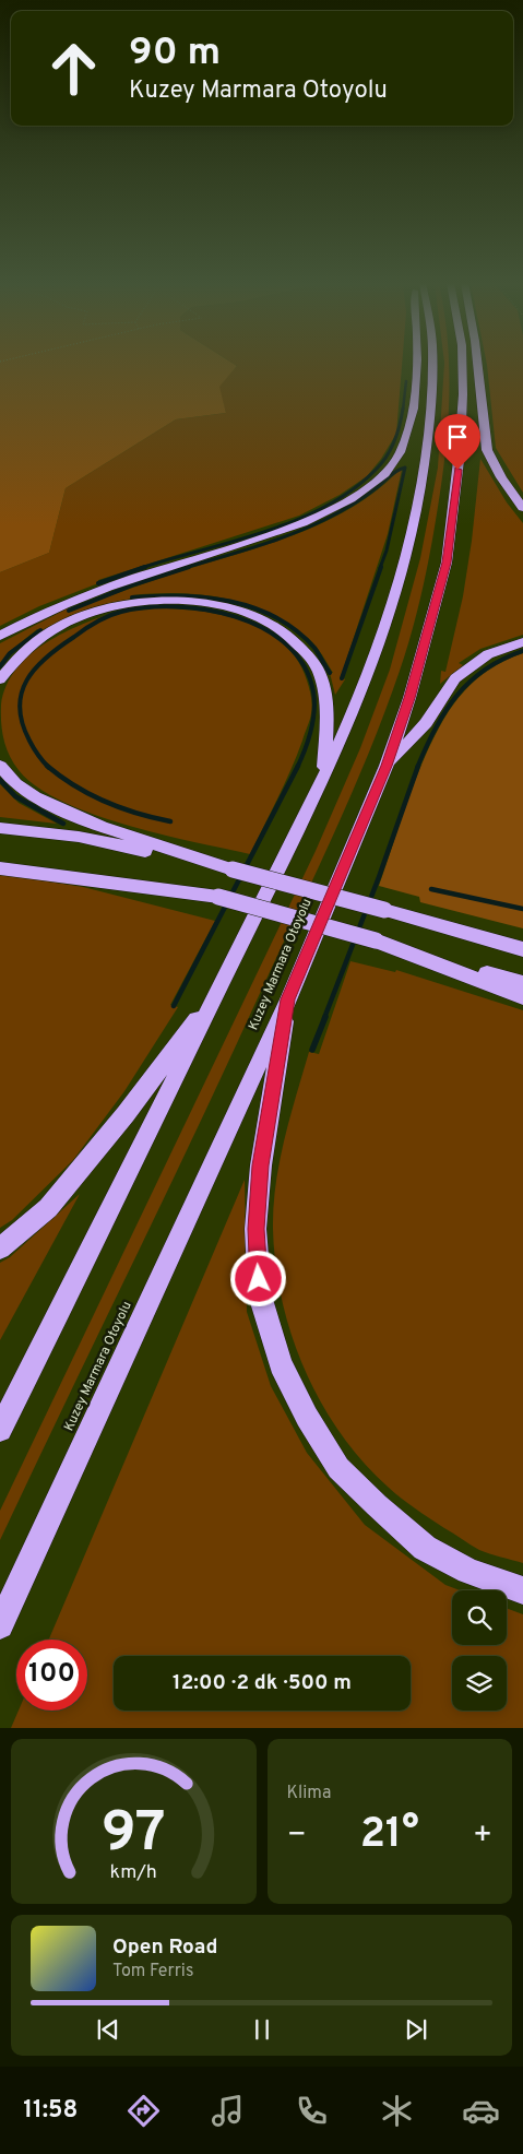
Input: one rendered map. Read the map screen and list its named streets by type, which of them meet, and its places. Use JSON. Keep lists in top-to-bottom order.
{
  "streets": {
    "highway": ["Kuzey Marmara Otoyolu"]
  },
  "page": {
    "turn": ["90 m", "Kuzey Marmara Otoyolu"],
    "limit": "100",
    "trip": "12:00 · 2 dk · 500 m",
    "tile": "Klima",
    "heat": ["−", "21°", "+"],
    "song": ["Open Road", "Tom Ferris"],
    "tabs": "11:58",
    "gauge": ["97", "km/h"]
  }
}
